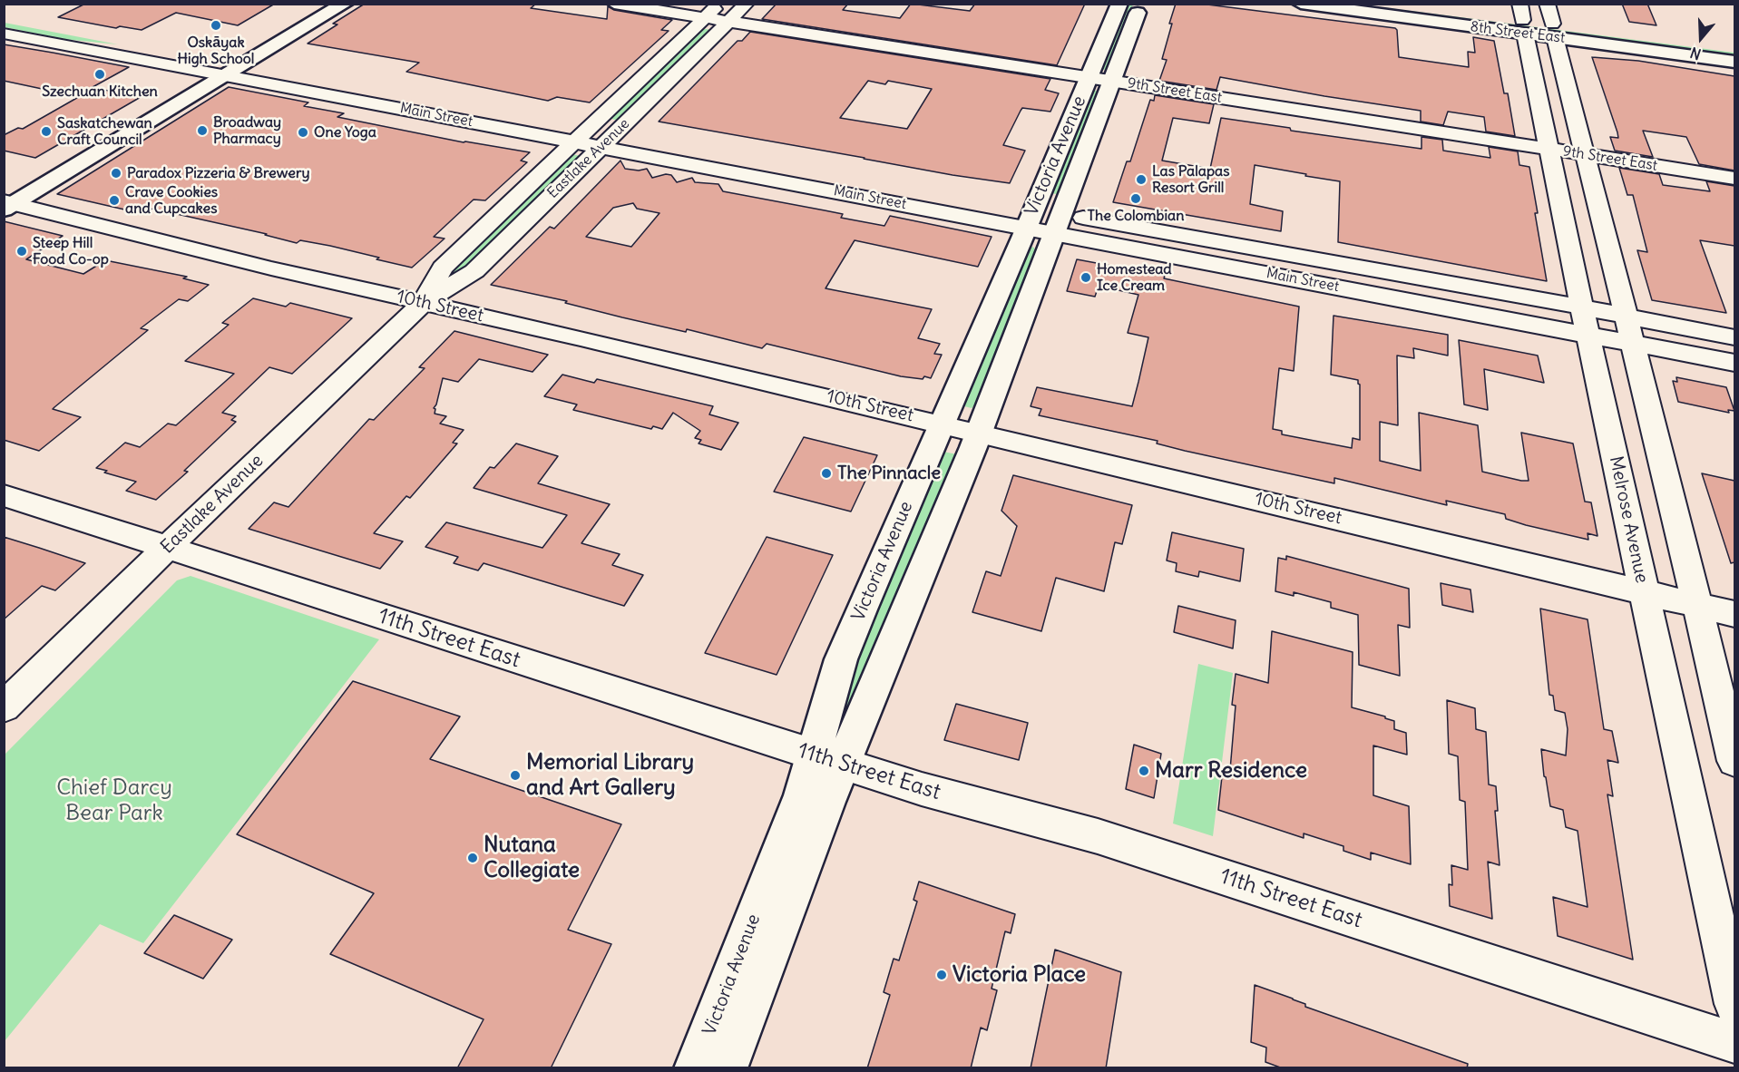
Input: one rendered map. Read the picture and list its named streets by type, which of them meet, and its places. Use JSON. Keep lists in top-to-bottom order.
{
  "streets": {
    "street": [
      "8th Street East",
      "9th Street East",
      "Main Street",
      "Victoria Avenue",
      "Eastlake Avenue",
      "10th Street",
      "Melrose Avenue",
      "11th Street East"
    ]
  },
  "crossings": [
    ["8th Street East", "Melrose Avenue"],
    ["9th Street East", "Victoria Avenue"],
    ["9th Street East", "Eastlake Avenue"],
    ["9th Street East", "Melrose Avenue"],
    ["Main Street", "Victoria Avenue"],
    ["Main Street", "Eastlake Avenue"],
    ["Main Street", "Melrose Avenue"],
    ["Victoria Avenue", "10th Street"],
    ["Victoria Avenue", "11th Street East"],
    ["Eastlake Avenue", "10th Street"],
    ["Eastlake Avenue", "11th Street East"],
    ["10th Street", "Melrose Avenue"]
  ],
  "parks": ["Chief Darcy Bear Park"],
  "places": [
    "Oskāyak High School",
    "Szechuan Kitchen",
    "Broadway Pharmacy",
    "Saskatchewan Craft Council",
    "One Yoga",
    "Paradox Pizzeria & Brewery",
    "Las Palapas Resort Grill",
    "The Colombian",
    "Crave Cookies and Cupcakes",
    "Steep Hill Food Co-op",
    "Homestead Ice Cream",
    "The Pinnacle",
    "Marr Residence",
    "Memorial Library and Art Gallery",
    "Nutana Collegiate",
    "Victoria Place"
  ],
  "north": "bottom"
}
